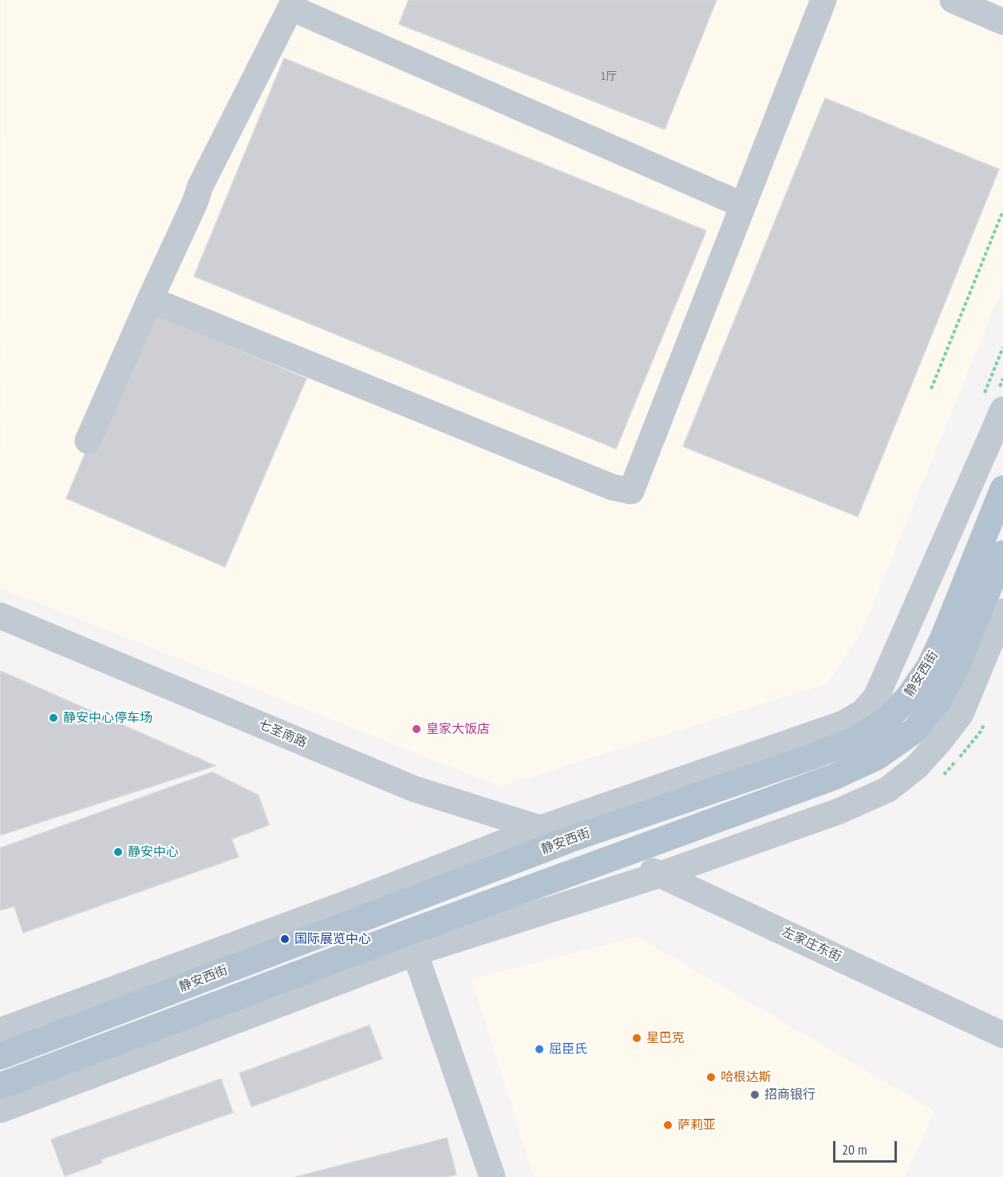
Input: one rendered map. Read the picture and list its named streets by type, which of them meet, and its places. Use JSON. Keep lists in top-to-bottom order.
{
  "streets": {
    "main road": ["静安西街"],
    "street": ["七圣南路", "左家庄东街"]
  },
  "crossings": [
    ["静安西街", "七圣南路"],
    ["静安西街", "左家庄东街"]
  ],
  "places": [
    "静安中心停车场",
    "皇家大饭店",
    "静安中心",
    "国际展览中心",
    "星巴克",
    "屈臣氏",
    "哈根达斯",
    "招商银行",
    "萨莉亚"
  ],
  "house_numbers": ["1厅"],
  "scale_bar": "20 m"
}
